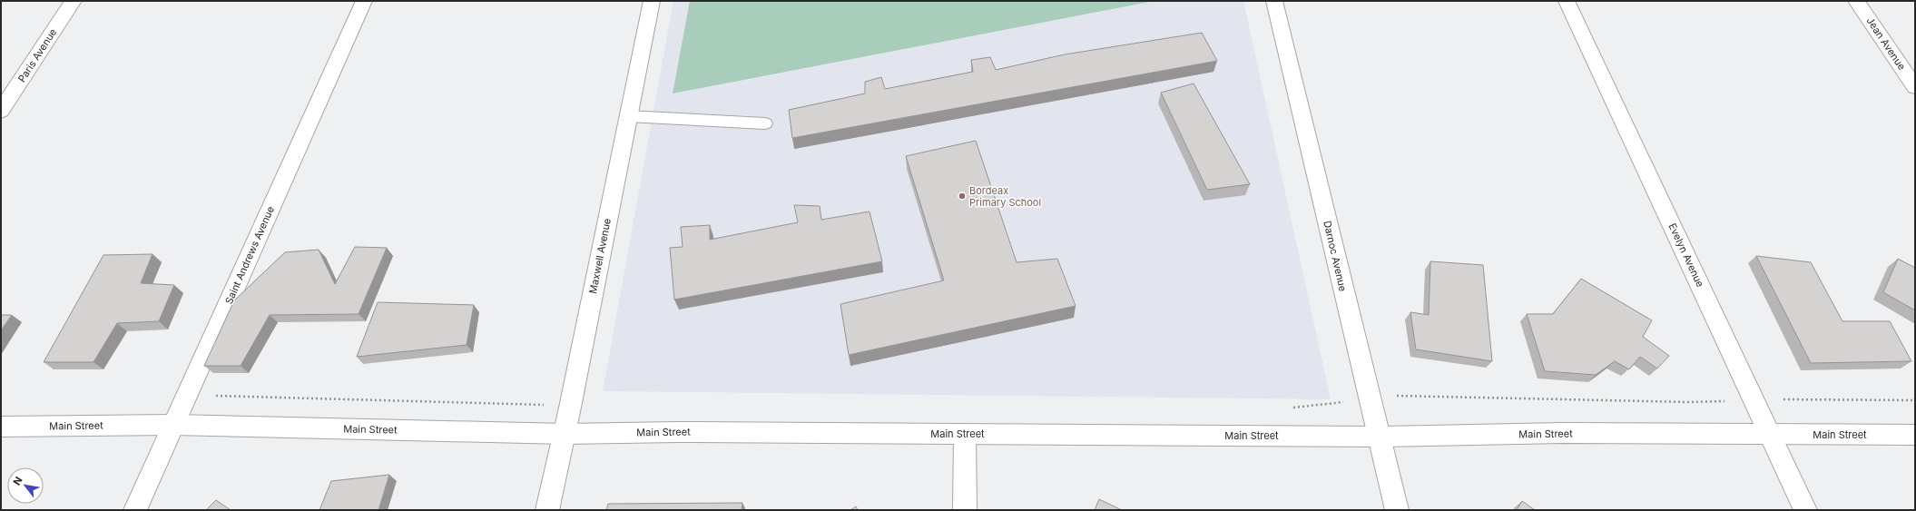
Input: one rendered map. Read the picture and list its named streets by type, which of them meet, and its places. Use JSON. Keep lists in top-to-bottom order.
{
  "streets": {
    "street": [
      "Jean Avenue",
      "Paris Avenue",
      "Saint Andrews Avenue",
      "Evelyn Avenue",
      "Maxwell Avenue",
      "Darnoc Avenue",
      "Main Street"
    ]
  },
  "crossings": [
    ["Saint Andrews Avenue", "Main Street"],
    ["Evelyn Avenue", "Main Street"],
    ["Maxwell Avenue", "Main Street"],
    ["Darnoc Avenue", "Main Street"]
  ],
  "places": ["Bordeax Primary School"],
  "north": "top left"
}
